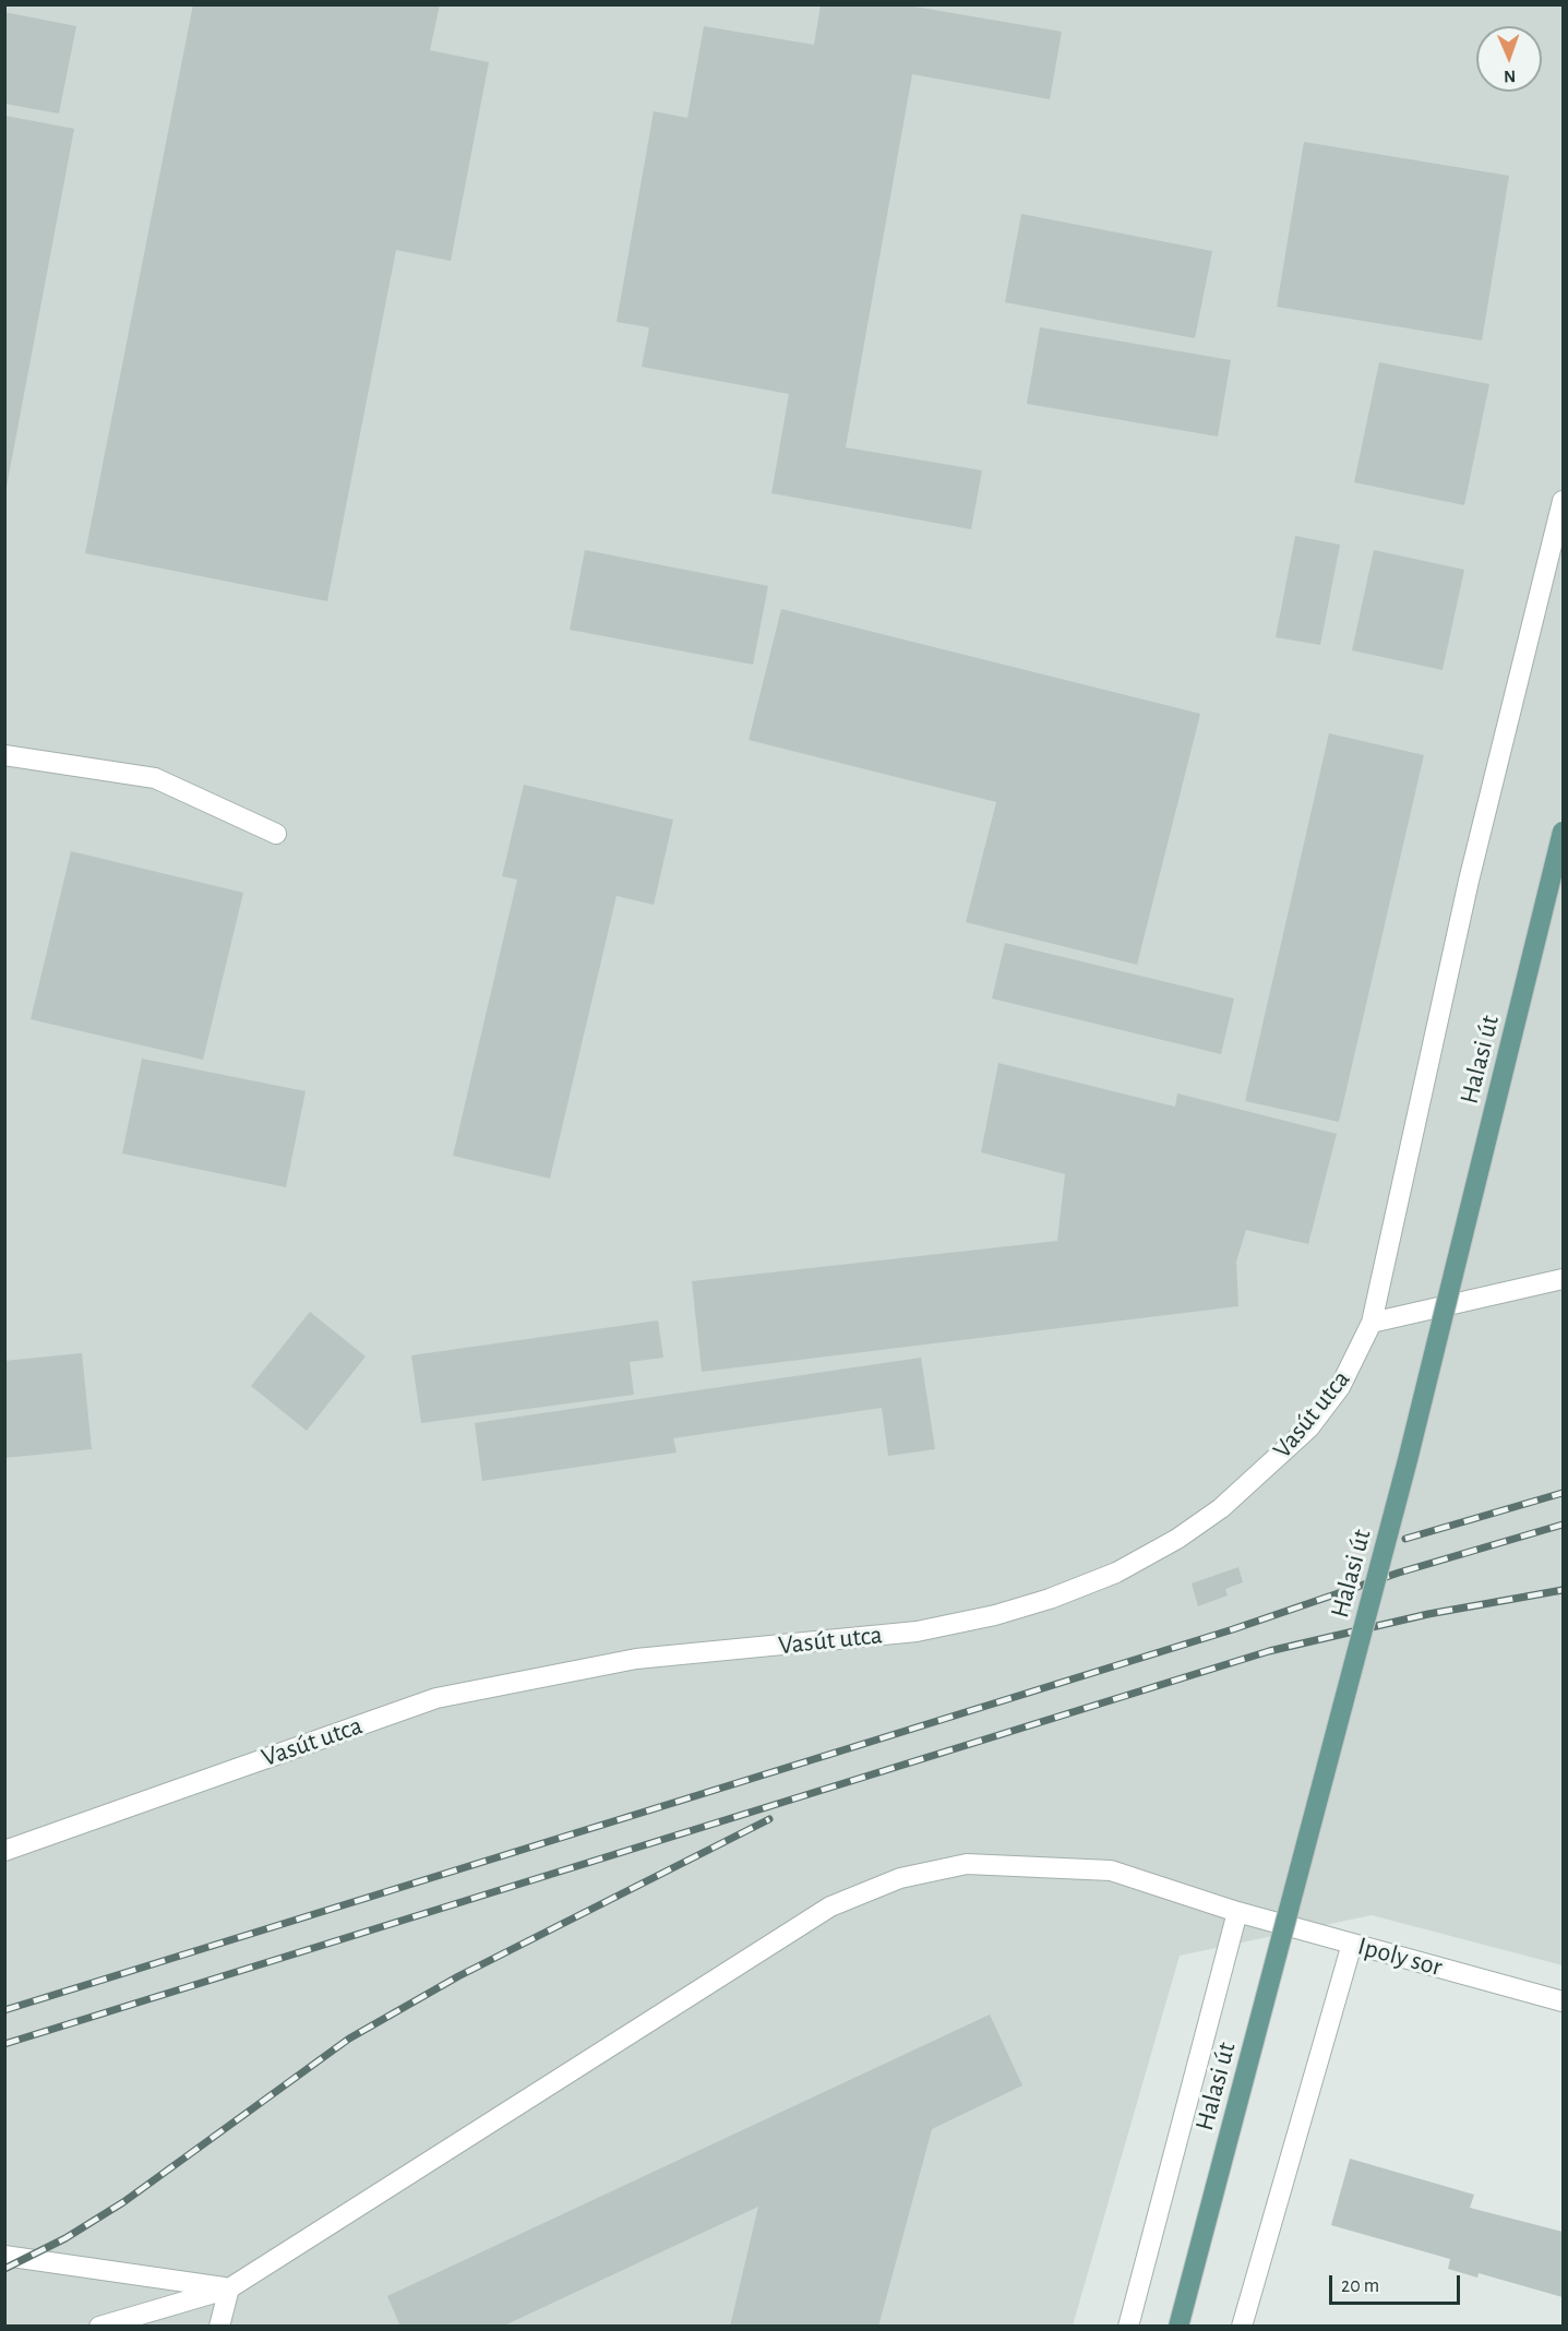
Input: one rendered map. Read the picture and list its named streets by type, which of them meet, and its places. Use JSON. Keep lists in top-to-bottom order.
{
  "streets": {
    "main road": ["Halasi út"],
    "street": ["Vasút utca", "Ipoly sor"]
  },
  "crossings": [
    ["Halasi út", "Vasút utca"]
  ],
  "scale_bar": "20 m",
  "north": "bottom"
}
